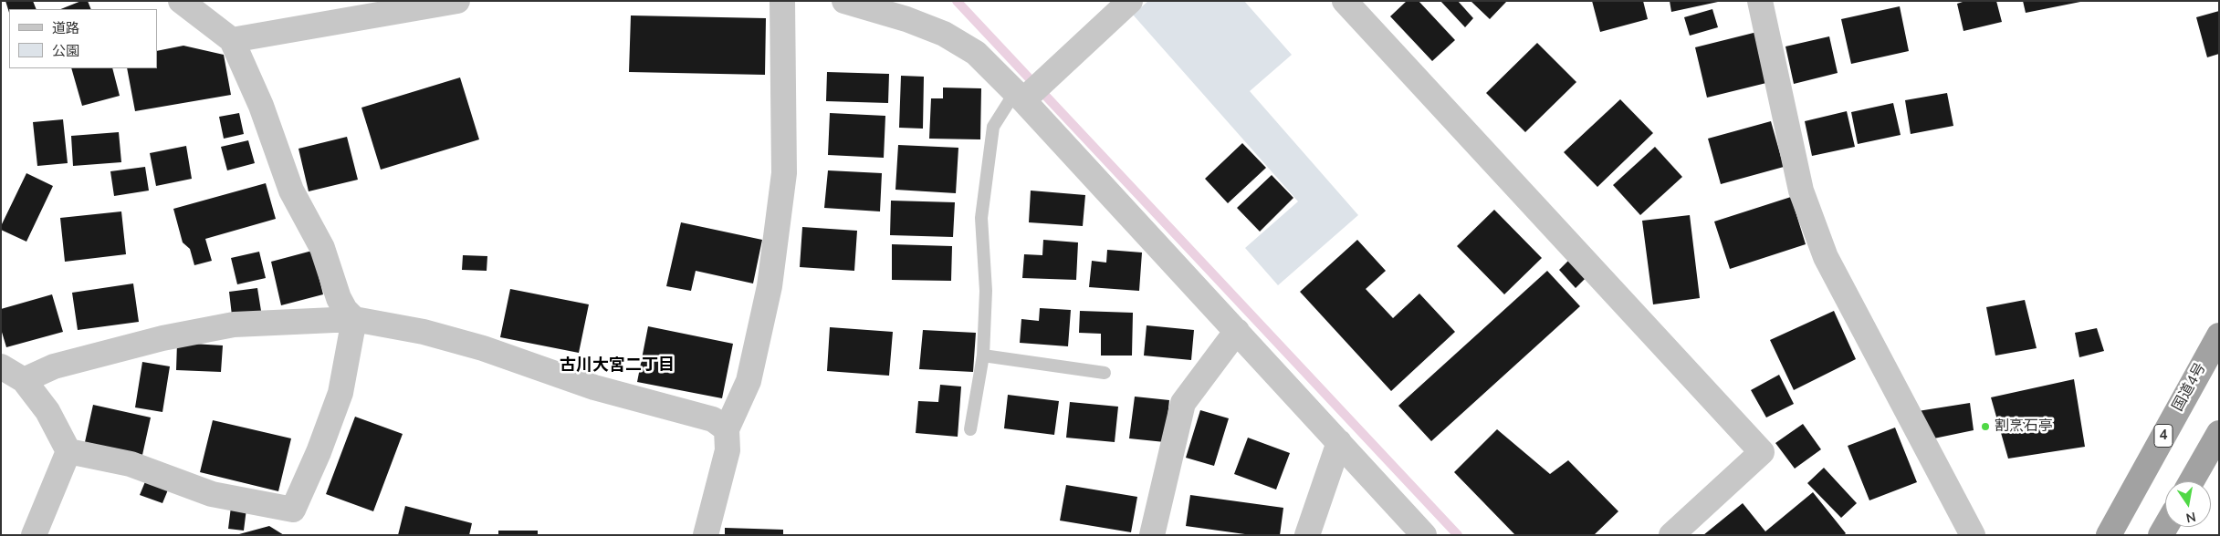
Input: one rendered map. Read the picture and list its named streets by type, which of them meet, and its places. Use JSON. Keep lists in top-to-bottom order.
{
  "streets": {
    "highway": ["国道4号", "4"]
  },
  "districts": ["古川大宮二丁目"],
  "places": ["割烹石亭"],
  "legend": ["道路", "公園"],
  "north": "bottom"
}
